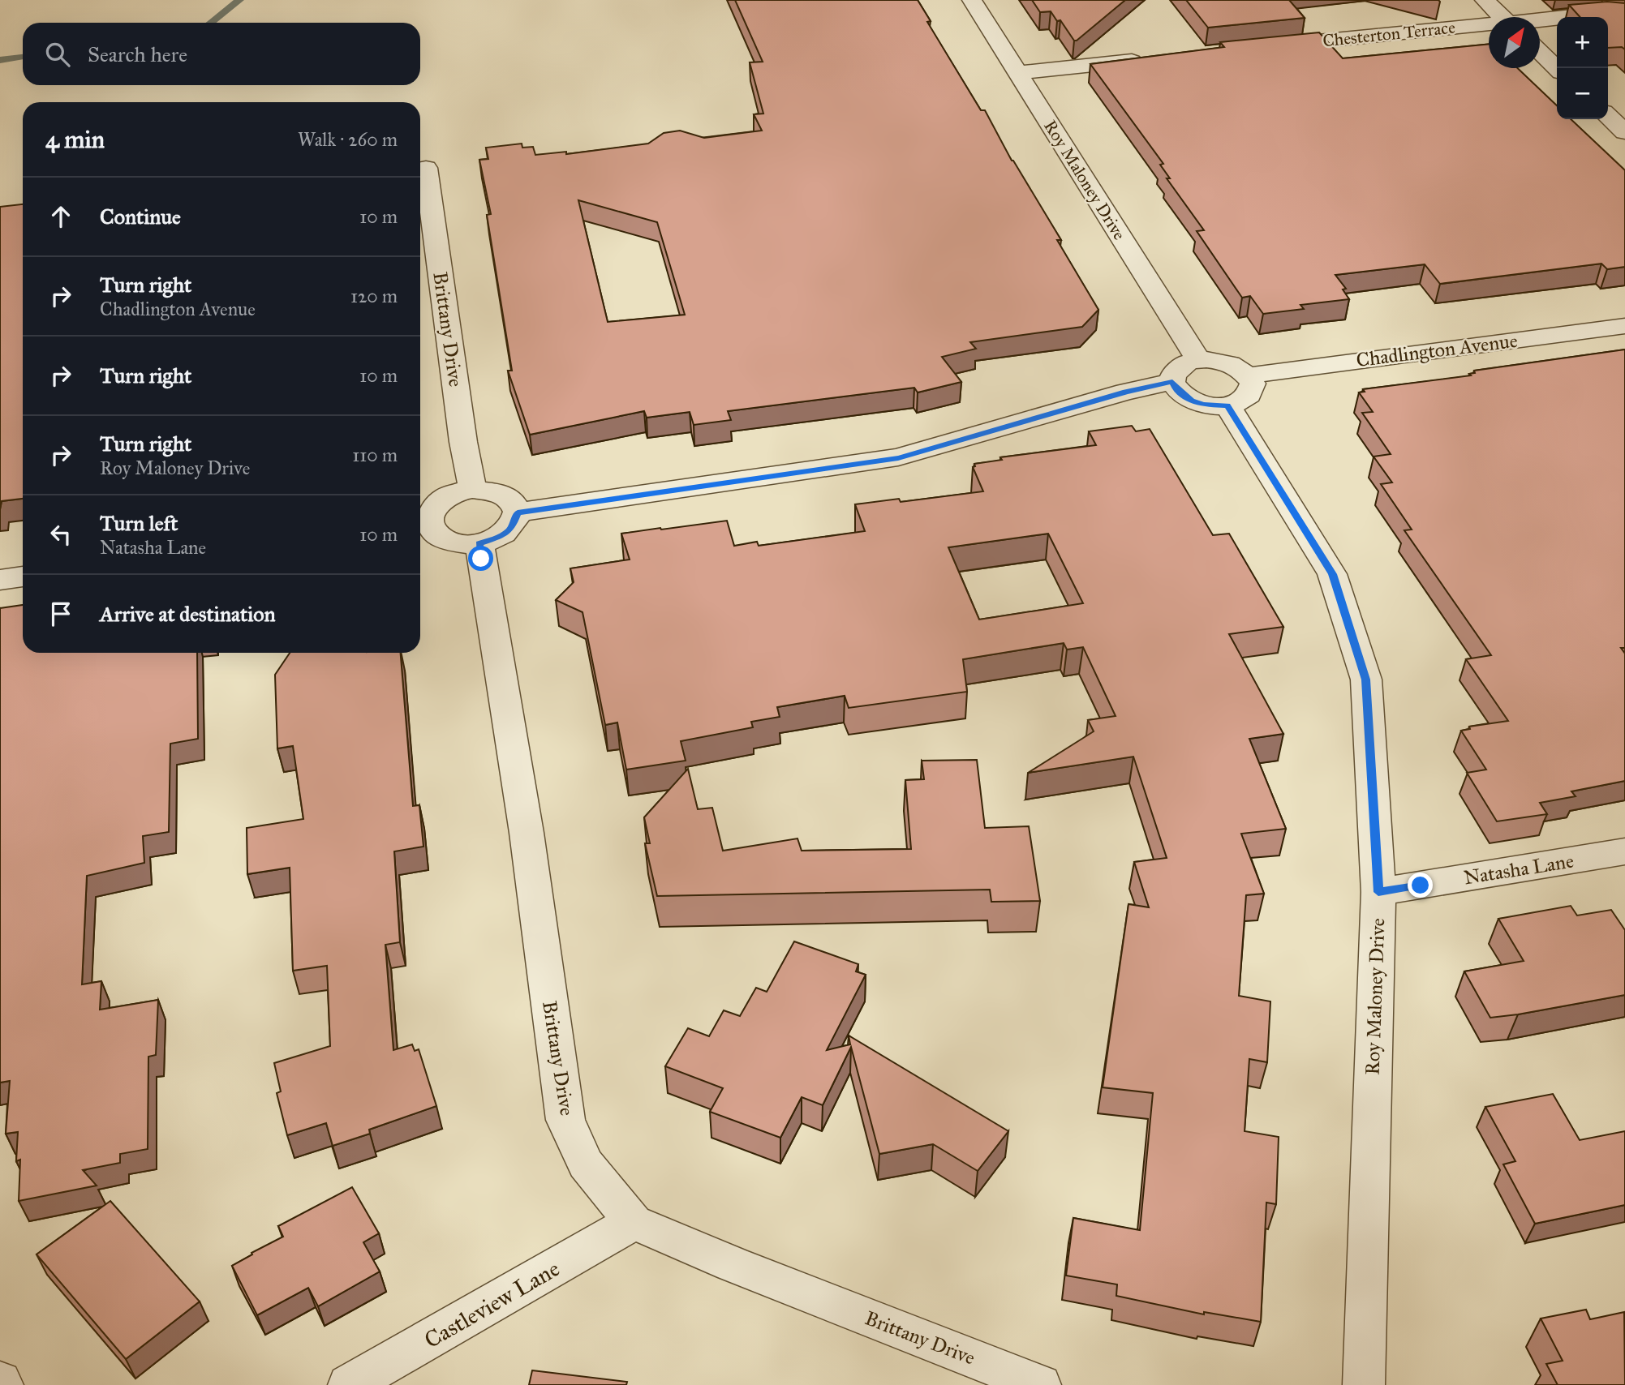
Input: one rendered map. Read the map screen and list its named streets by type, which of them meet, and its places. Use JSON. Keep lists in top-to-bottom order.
{
  "streets": {
    "street": [
      "Chesterton Terrace",
      "Roy Maloney Drive",
      "Brittany Drive",
      "Chadlington Avenue",
      "Natasha Lane",
      "Castleview Lane"
    ]
  },
  "crossings": [
    ["Roy Maloney Drive", "Chadlington Avenue"],
    ["Roy Maloney Drive", "Natasha Lane"],
    ["Brittany Drive", "Castleview Lane"]
  ],
  "north": "top right",
  "page": {
    "map_buttons": ["+", "−"],
    "search": "Search here",
    "heading": ["4 min", "Walk · 260 m"],
    "list": [
      ["Continue", "10 m"],
      ["Turn right", "Chadlington Avenue", "120 m"],
      ["Turn right", "10 m"],
      ["Turn right", "Roy Maloney Drive", "110 m"],
      ["Turn left", "Natasha Lane", "10 m"],
      "Arrive at destination"
    ]
  }
}
